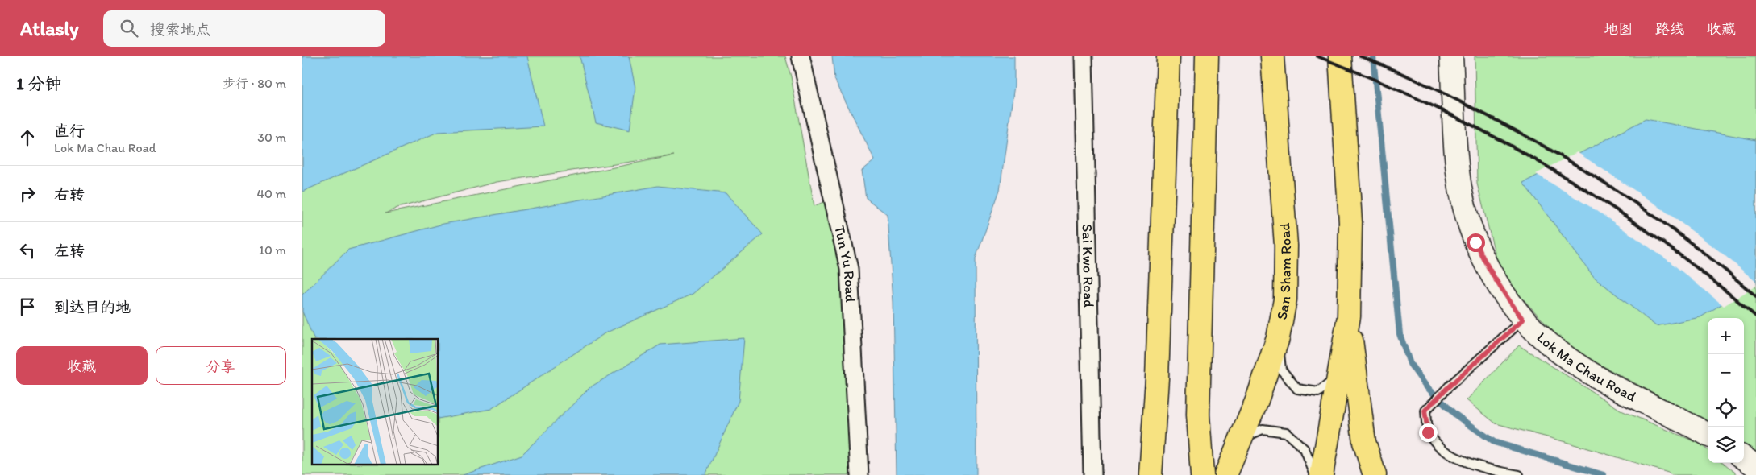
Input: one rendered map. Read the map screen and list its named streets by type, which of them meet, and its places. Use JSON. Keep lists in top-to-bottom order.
{
  "streets": {
    "main road": ["San Sham Road"],
    "street": ["Tun Yu Road", "Sai Kwo Road", "Lok Ma Chau Road"]
  },
  "page": {
    "header": "Atlasly",
    "search": "搜索地点",
    "nav": ["地图", "路线", "收藏"],
    "heading": ["1 分钟", "步行 · 80 m"],
    "list": [
      ["直行", "Lok Ma Chau Road", "30 m"],
      ["右转", "40 m"],
      ["左转", "10 m"],
      "到达目的地"
    ],
    "map_buttons": ["+", "−"],
    "buttons": ["收藏", "分享"]
  }
}
